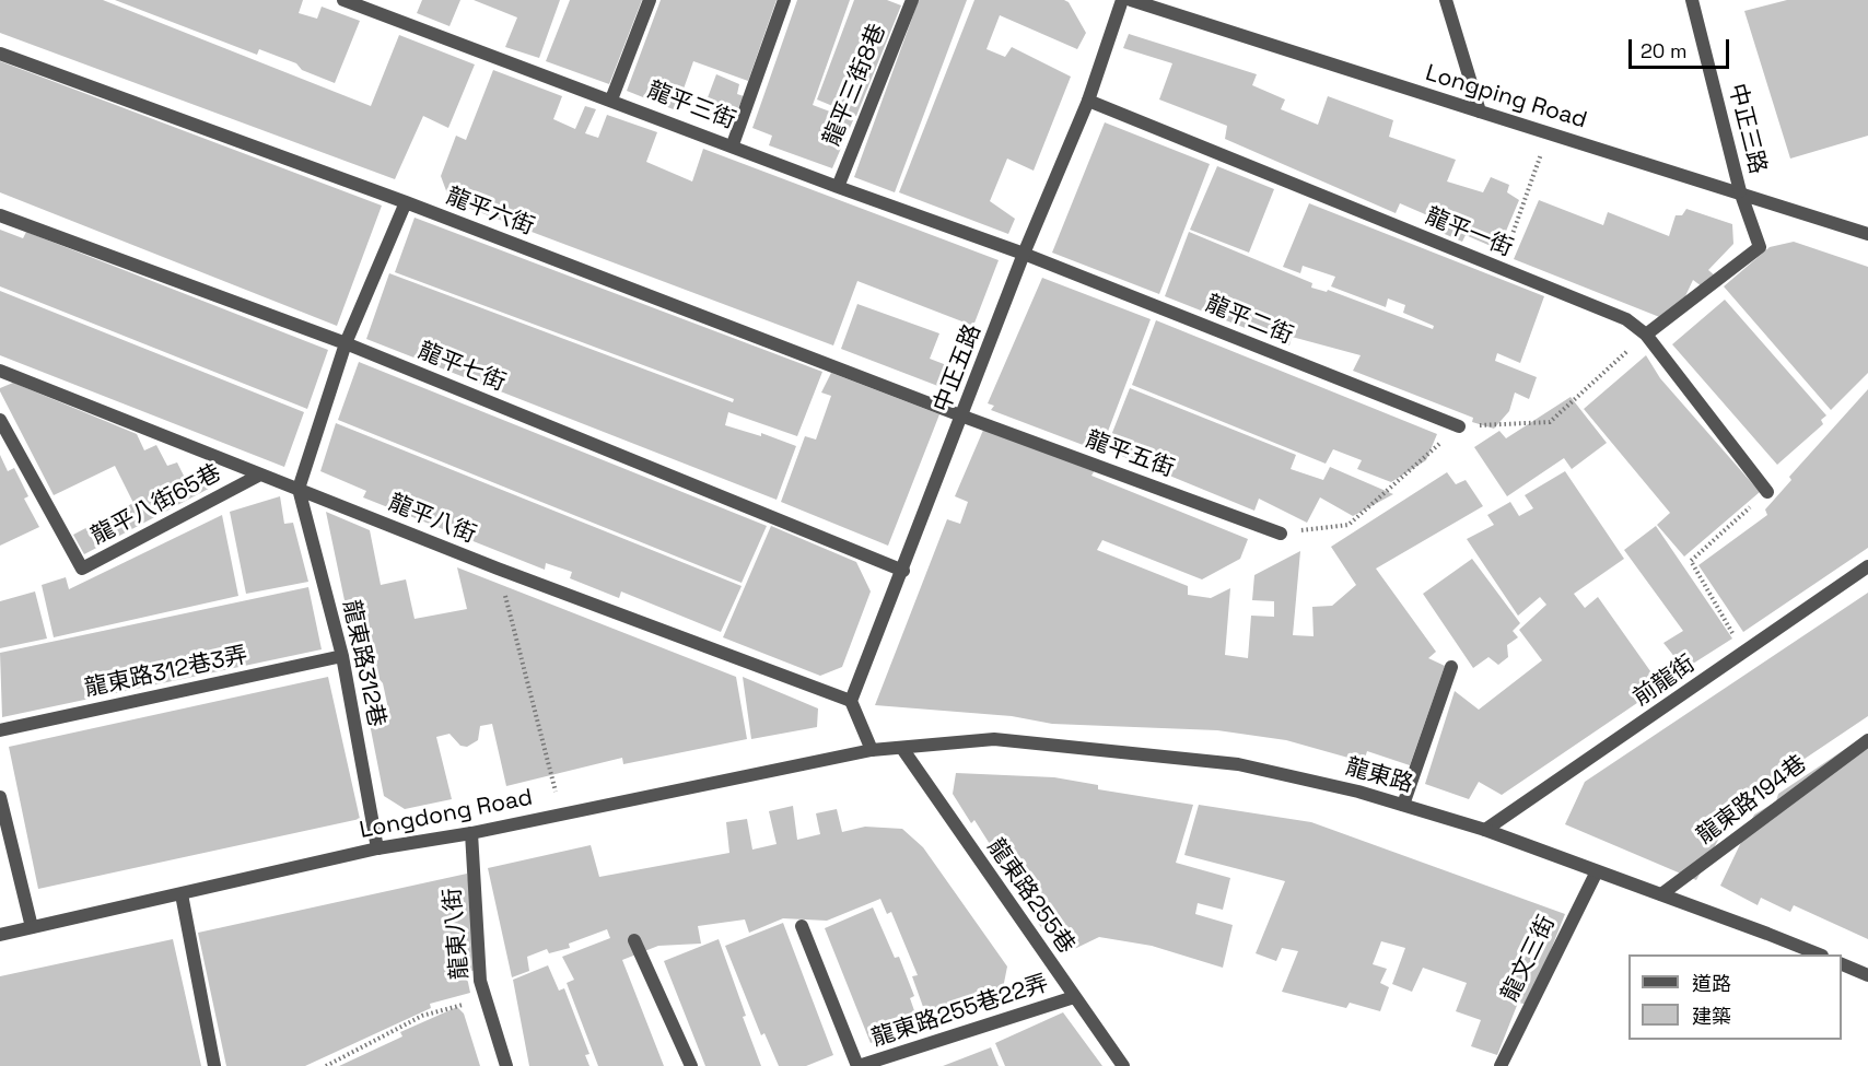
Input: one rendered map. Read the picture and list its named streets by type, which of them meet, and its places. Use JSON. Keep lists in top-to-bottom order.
{
  "streets": {
    "street": [
      "龍平三街8巷",
      "Longping Road",
      "龍平三街",
      "中正三路",
      "龍平六街",
      "龍平一街",
      "龍平二街",
      "龍平七街",
      "中正五路",
      "龍平五街",
      "龍平八街65巷",
      "龍平八街",
      "龍東路312巷",
      "龍東路312巷3弄",
      "前龍街",
      "龍東路",
      "龍東路194巷",
      "Longdong Road",
      "龍東路255巷",
      "龍東八街",
      "龍文三街",
      "龍東路255巷22弄"
    ]
  },
  "crossings": [
    ["龍平三街8巷", "龍平三街"],
    ["Longping Road", "中正三路"],
    ["龍平三街", "龍平二街"],
    ["龍平三街", "中正五路"],
    ["中正三路", "龍平一街"],
    ["龍平六街", "中正五路"],
    ["龍平六街", "龍平五街"],
    ["龍平一街", "中正五路"],
    ["龍平二街", "中正五路"],
    ["龍平七街", "中正五路"],
    ["中正五路", "龍平五街"],
    ["中正五路", "龍平八街"],
    ["龍平八街65巷", "龍平八街"],
    ["龍平八街", "龍東路312巷"],
    ["龍東路312巷", "龍東路312巷3弄"],
    ["龍東路312巷", "Longdong Road"],
    ["前龍街", "龍東路"],
    ["龍東路", "龍東路194巷"],
    ["龍東路", "Longdong Road"],
    ["龍東路", "龍東路255巷"],
    ["龍東路", "龍文三街"],
    ["Longdong Road", "龍東路255巷"],
    ["Longdong Road", "龍東八街"],
    ["龍東路255巷", "龍東路255巷22弄"]
  ],
  "legend": ["道路", "建築"],
  "scale_bar": "20 m"
}
